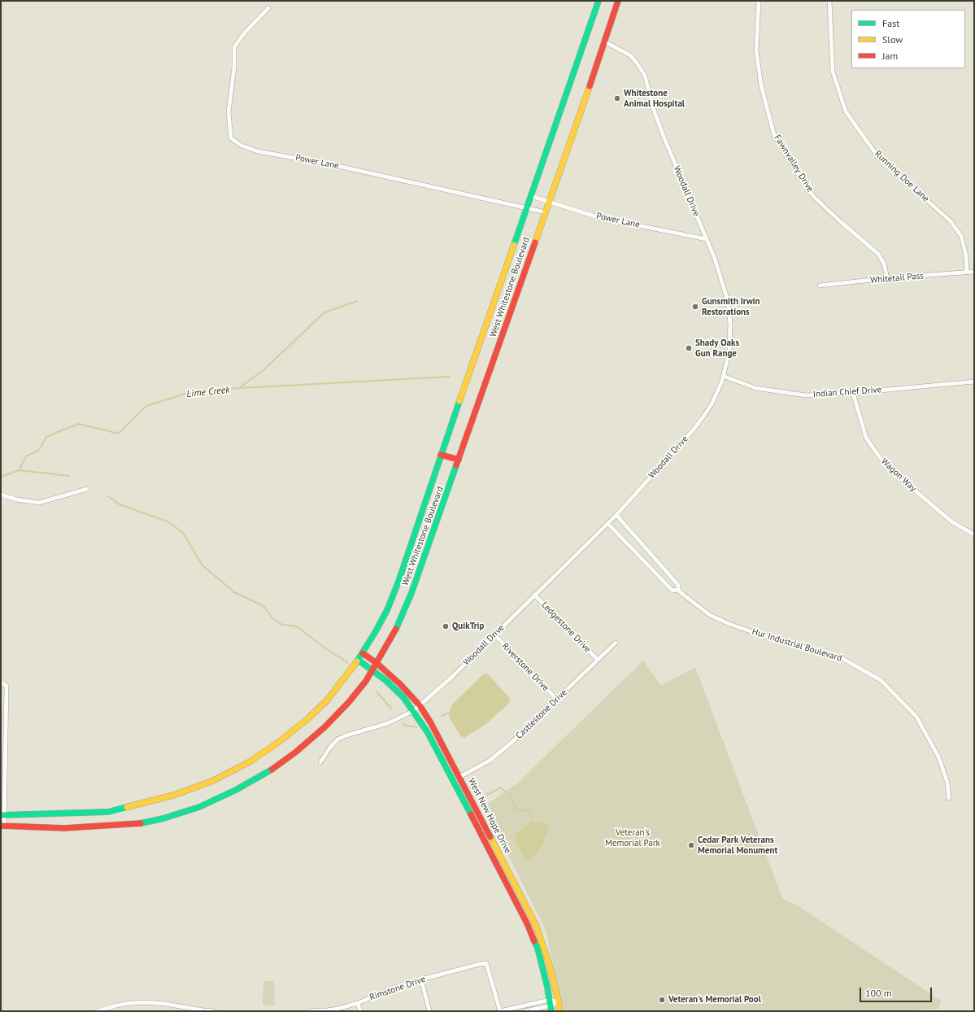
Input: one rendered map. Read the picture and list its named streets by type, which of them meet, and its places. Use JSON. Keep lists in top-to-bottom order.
{
  "streets": {
    "main road": ["West Whitestone Boulevard", "West New Hope Drive"],
    "street": [
      "Power Lane",
      "Fawnvalley Drive",
      "Running Doe Lane",
      "Woodall Drive",
      "Whitetail Pass",
      "Indian Chief Drive",
      "Wagon Way",
      "Ledgestone Drive",
      "Hur Industrial Boulevard",
      "Riverstone Drive",
      "Castlestone Drive",
      "Rimstone Drive"
    ]
  },
  "crossings": [
    ["Power Lane", "Woodall Drive"],
    ["Power Lane", "West Whitestone Boulevard"],
    ["Fawnvalley Drive", "Whitetail Pass"],
    ["Running Doe Lane", "Whitetail Pass"],
    ["Woodall Drive", "West Whitestone Boulevard"],
    ["Woodall Drive", "Indian Chief Drive"],
    ["Woodall Drive", "Ledgestone Drive"],
    ["Woodall Drive", "Hur Industrial Boulevard"],
    ["Woodall Drive", "Riverstone Drive"],
    ["Woodall Drive", "West New Hope Drive"],
    ["West Whitestone Boulevard", "West New Hope Drive"],
    ["Indian Chief Drive", "Wagon Way"],
    ["Ledgestone Drive", "Castlestone Drive"],
    ["Riverstone Drive", "Castlestone Drive"],
    ["Castlestone Drive", "West New Hope Drive"]
  ],
  "water": ["Lime Creek"],
  "parks": ["Veteran's Memorial Park"],
  "places": [
    "Whitestone Animal Hospital",
    "Gunsmith Irwin Restorations",
    "Shady Oaks Gun Range",
    "QuikTrip",
    "Cedar Park Veterans Memorial Monument",
    "Veteran's Memorial Pool"
  ],
  "legend": ["Fast", "Slow", "Jam"],
  "scale_bar": "100 m"
}
